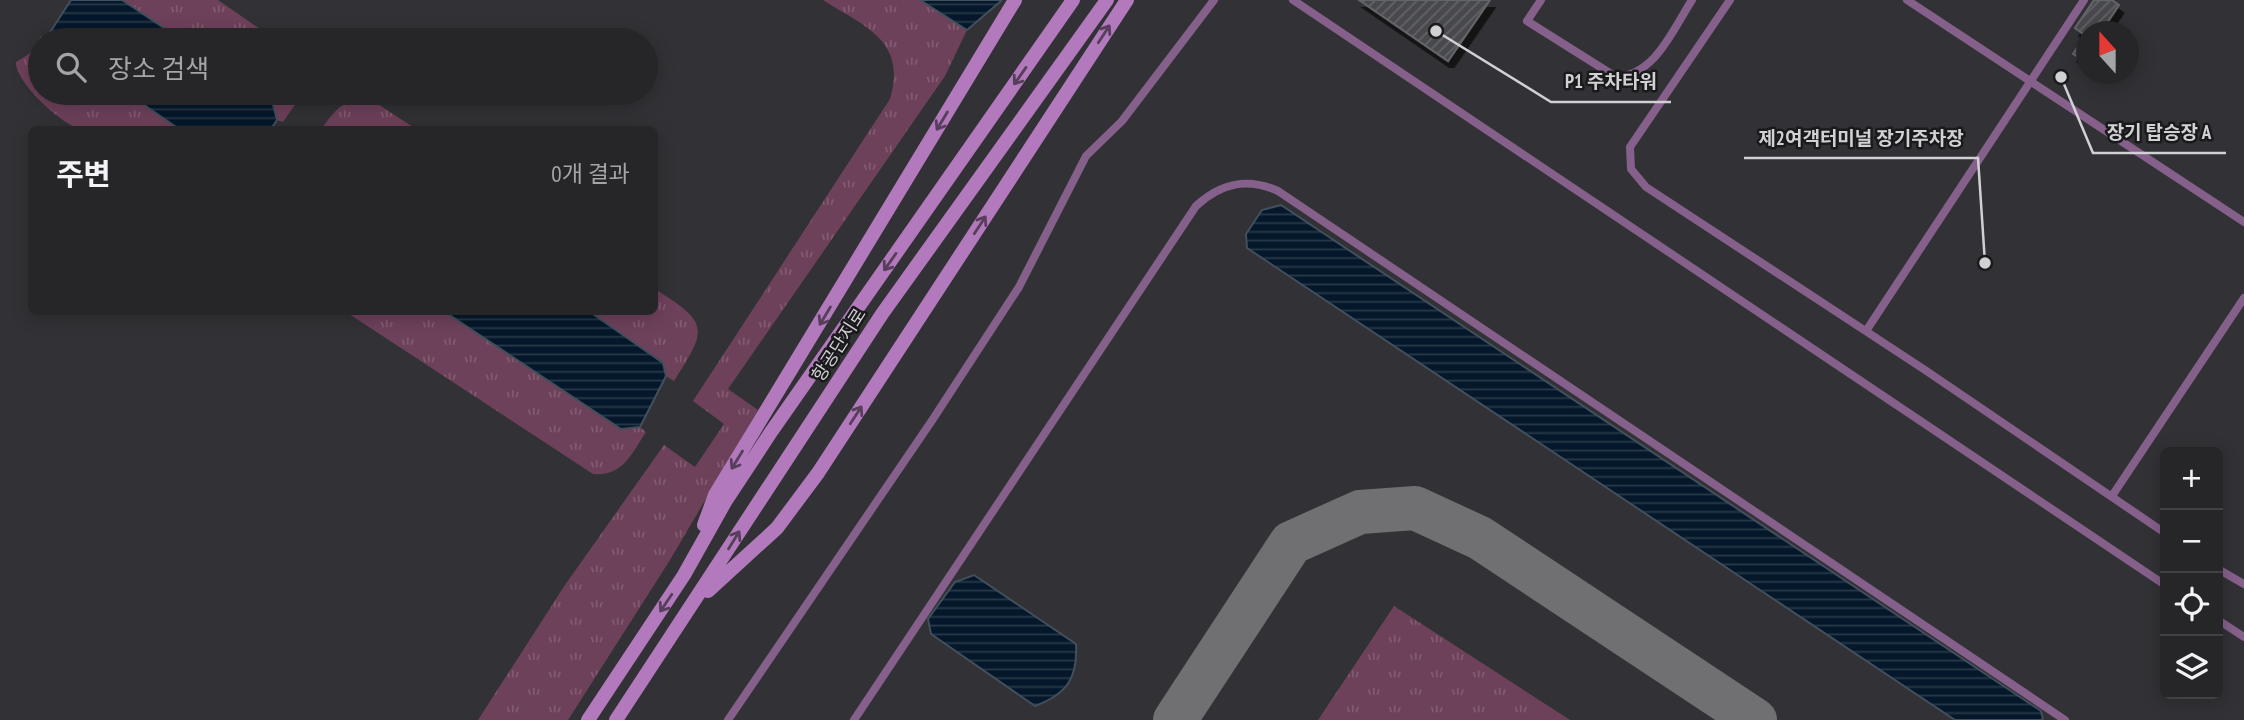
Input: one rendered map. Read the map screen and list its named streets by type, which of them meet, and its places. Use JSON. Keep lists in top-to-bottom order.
{
  "streets": {
    "street": ["항공단지로"]
  },
  "places": ["P1 주차타워", "장기 탑승장 A", "제2여객터미널 장기주차장"],
  "north": "top",
  "page": {
    "search": "장소 검색",
    "heading": ["주변", "0개 결과"],
    "map_buttons": ["+", "−"]
  }
}
